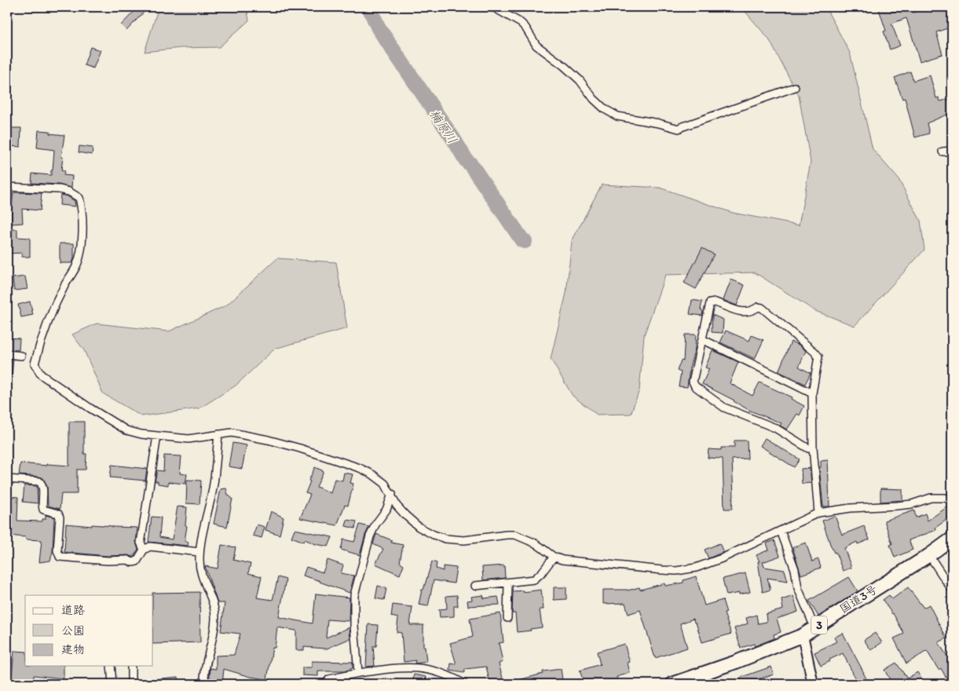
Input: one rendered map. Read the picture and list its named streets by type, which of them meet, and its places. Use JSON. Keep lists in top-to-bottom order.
{
  "streets": {
    "highway": ["国道3号", "3"]
  },
  "water": ["楠原川"],
  "legend": ["道路", "公園", "建物"]
}
